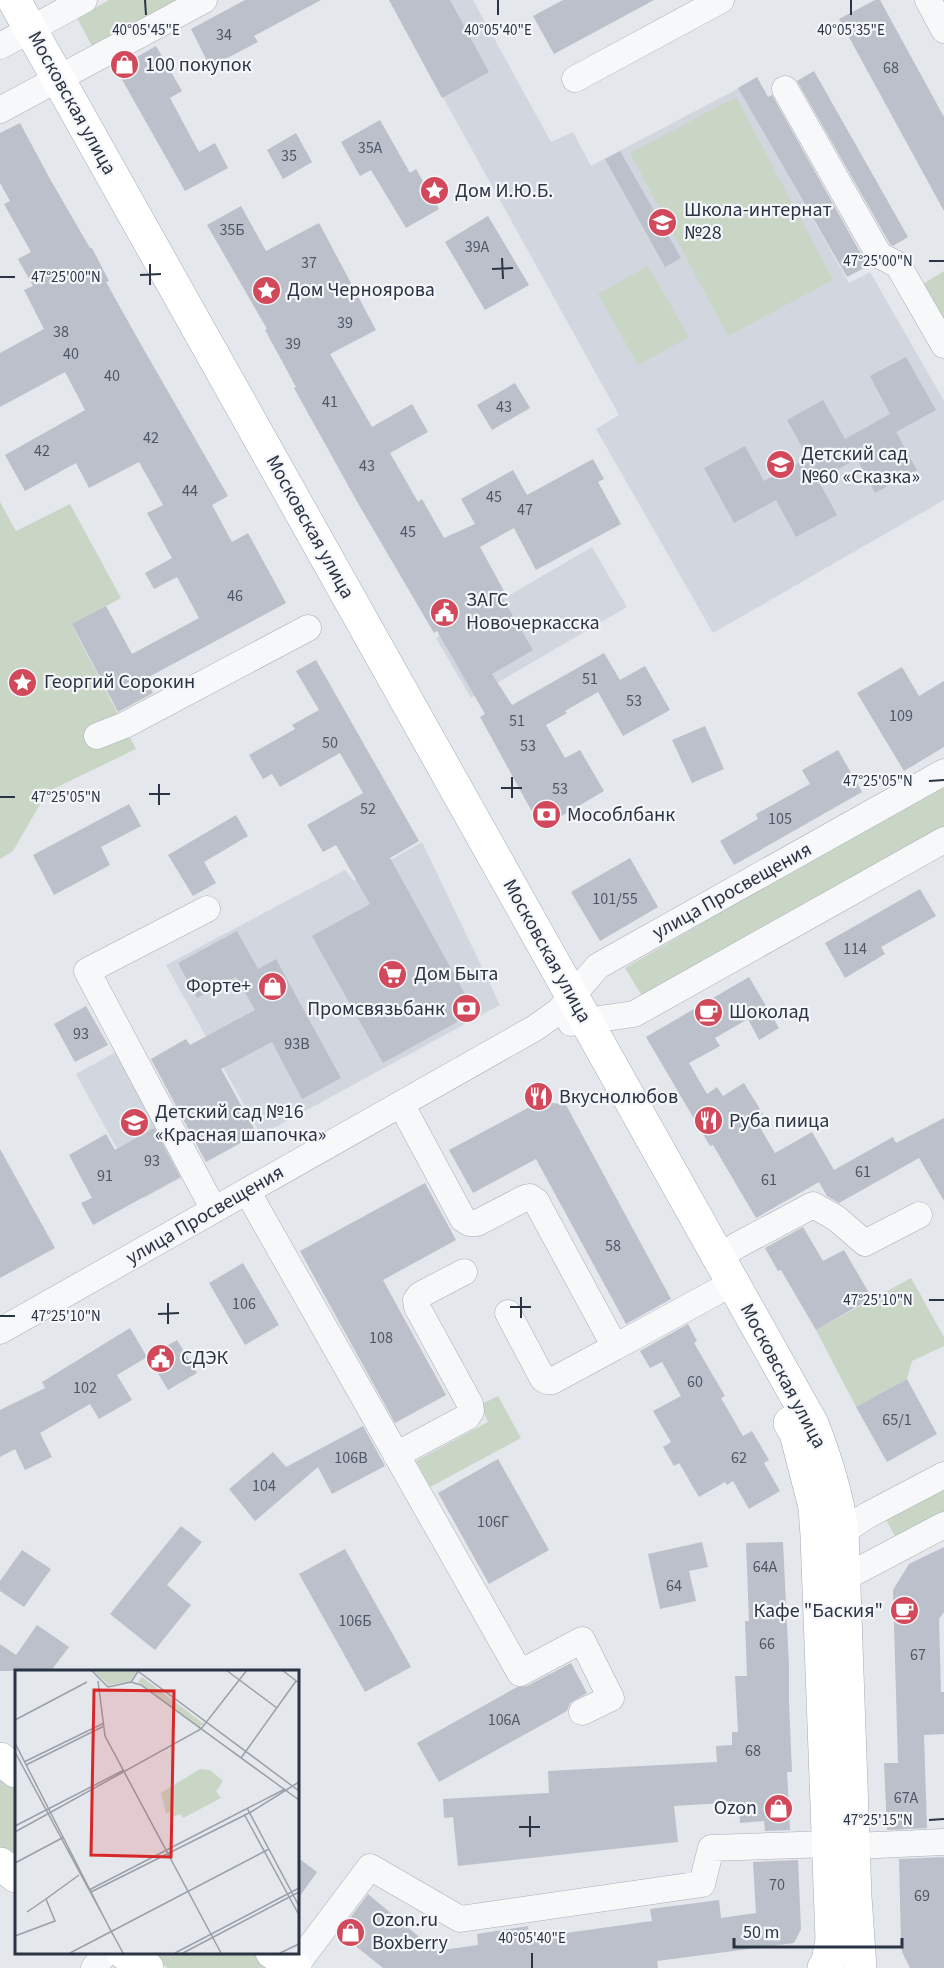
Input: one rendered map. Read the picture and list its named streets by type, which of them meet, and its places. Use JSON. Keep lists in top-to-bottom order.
{
  "streets": {
    "main road": ["Московская улица"],
    "street": ["улица Просвещения"]
  },
  "crossings": [
    ["Московская улица", "улица Просвещения"]
  ],
  "places": {
    "shop": [
      "100 покупок",
      "Форте+",
      "Ozon",
      "Ozon.ru Boxberry"
    ],
    "place": ["Дом И.Ю.Б.", "Дом Черноярова", "Георгий Сорокин"],
    "school or university": ["Школа-интернат №28", "Детский сад №60 «Сказка»", "Детский сад №16 «Красная шапочка»"],
    "public building": ["ЗАГС Новочеркасска", "СДЭК"],
    "bank": ["Мособлбанк", "Промсвязьбанк"],
    "supermarket": ["Дом Быта"],
    "cafe": ["Шоколад", "Кафе \"Баския\""],
    "restaurant": ["Вкуснолюбов", "Руба пиица"]
  },
  "house_numbers": [
    "34",
    "68",
    "35А",
    "35",
    "35Б",
    "39А",
    "37",
    "39",
    "38",
    "39",
    "40",
    "40",
    "41",
    "43",
    "42",
    "42",
    "43",
    "44",
    "45",
    "47",
    "45",
    "46",
    "51",
    "53",
    "109",
    "51",
    "50",
    "53",
    "53",
    "52",
    "105",
    "101/55",
    "114",
    "93",
    "93В",
    "93",
    "61",
    "91",
    "61",
    "58",
    "106",
    "108",
    "60",
    "102",
    "65/1",
    "106В",
    "62",
    "104",
    "106Г",
    "64А",
    "64",
    "106Б",
    "66",
    "67",
    "106А",
    "68",
    "67А",
    "70",
    "69"
  ],
  "scale_bar": "50 m",
  "coordinates": [
    "40°05'45\"E",
    "40°05'40\"E",
    "40°05'35\"E",
    "47°25'00\"N",
    "47°25'05\"N",
    "47°25'10\"N",
    "47°25'15\"N"
  ]
}
